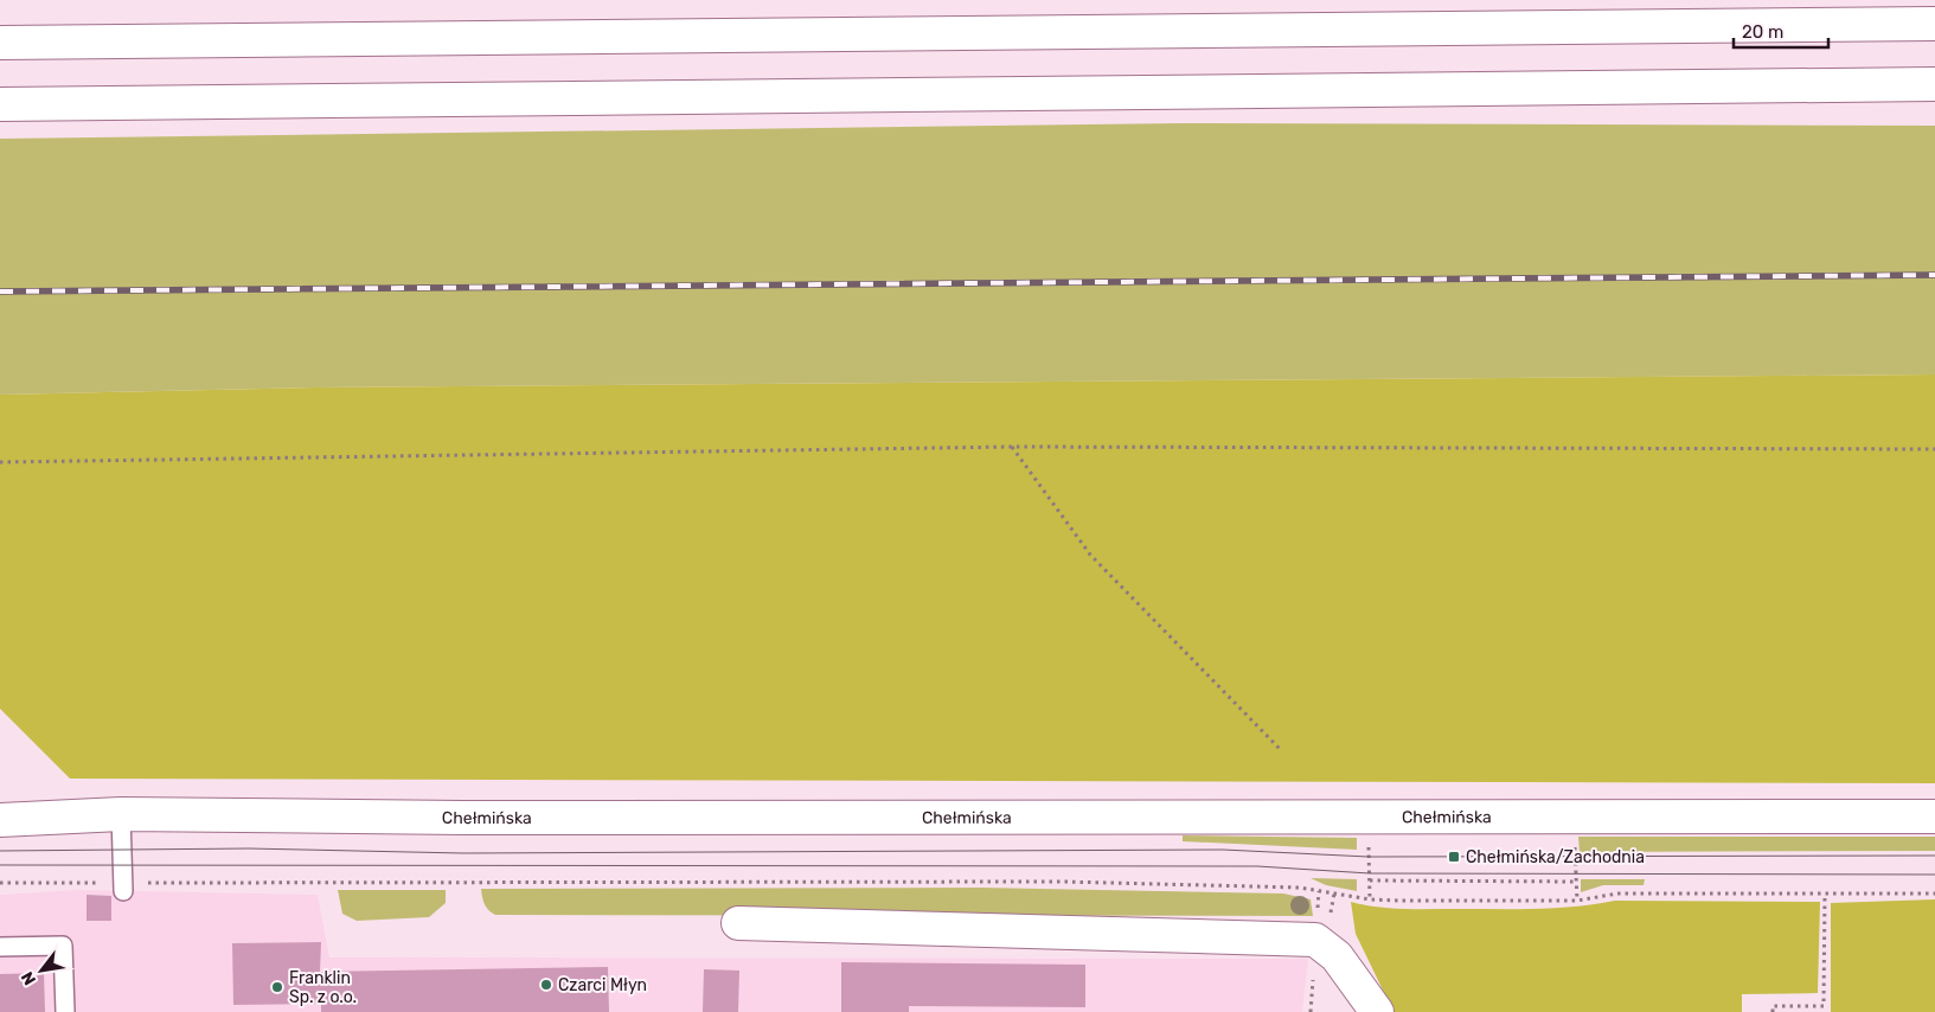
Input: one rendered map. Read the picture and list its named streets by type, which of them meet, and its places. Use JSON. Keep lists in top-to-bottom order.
{
  "streets": {
    "main road": ["Chełmińska"]
  },
  "places": {
    "transit": ["Chełmińska/Zachodnia"],
    "other": ["Czarci Młyn", "Franklin Sp. z o.o."]
  },
  "scale_bar": "20 m",
  "north": "bottom left"
}
